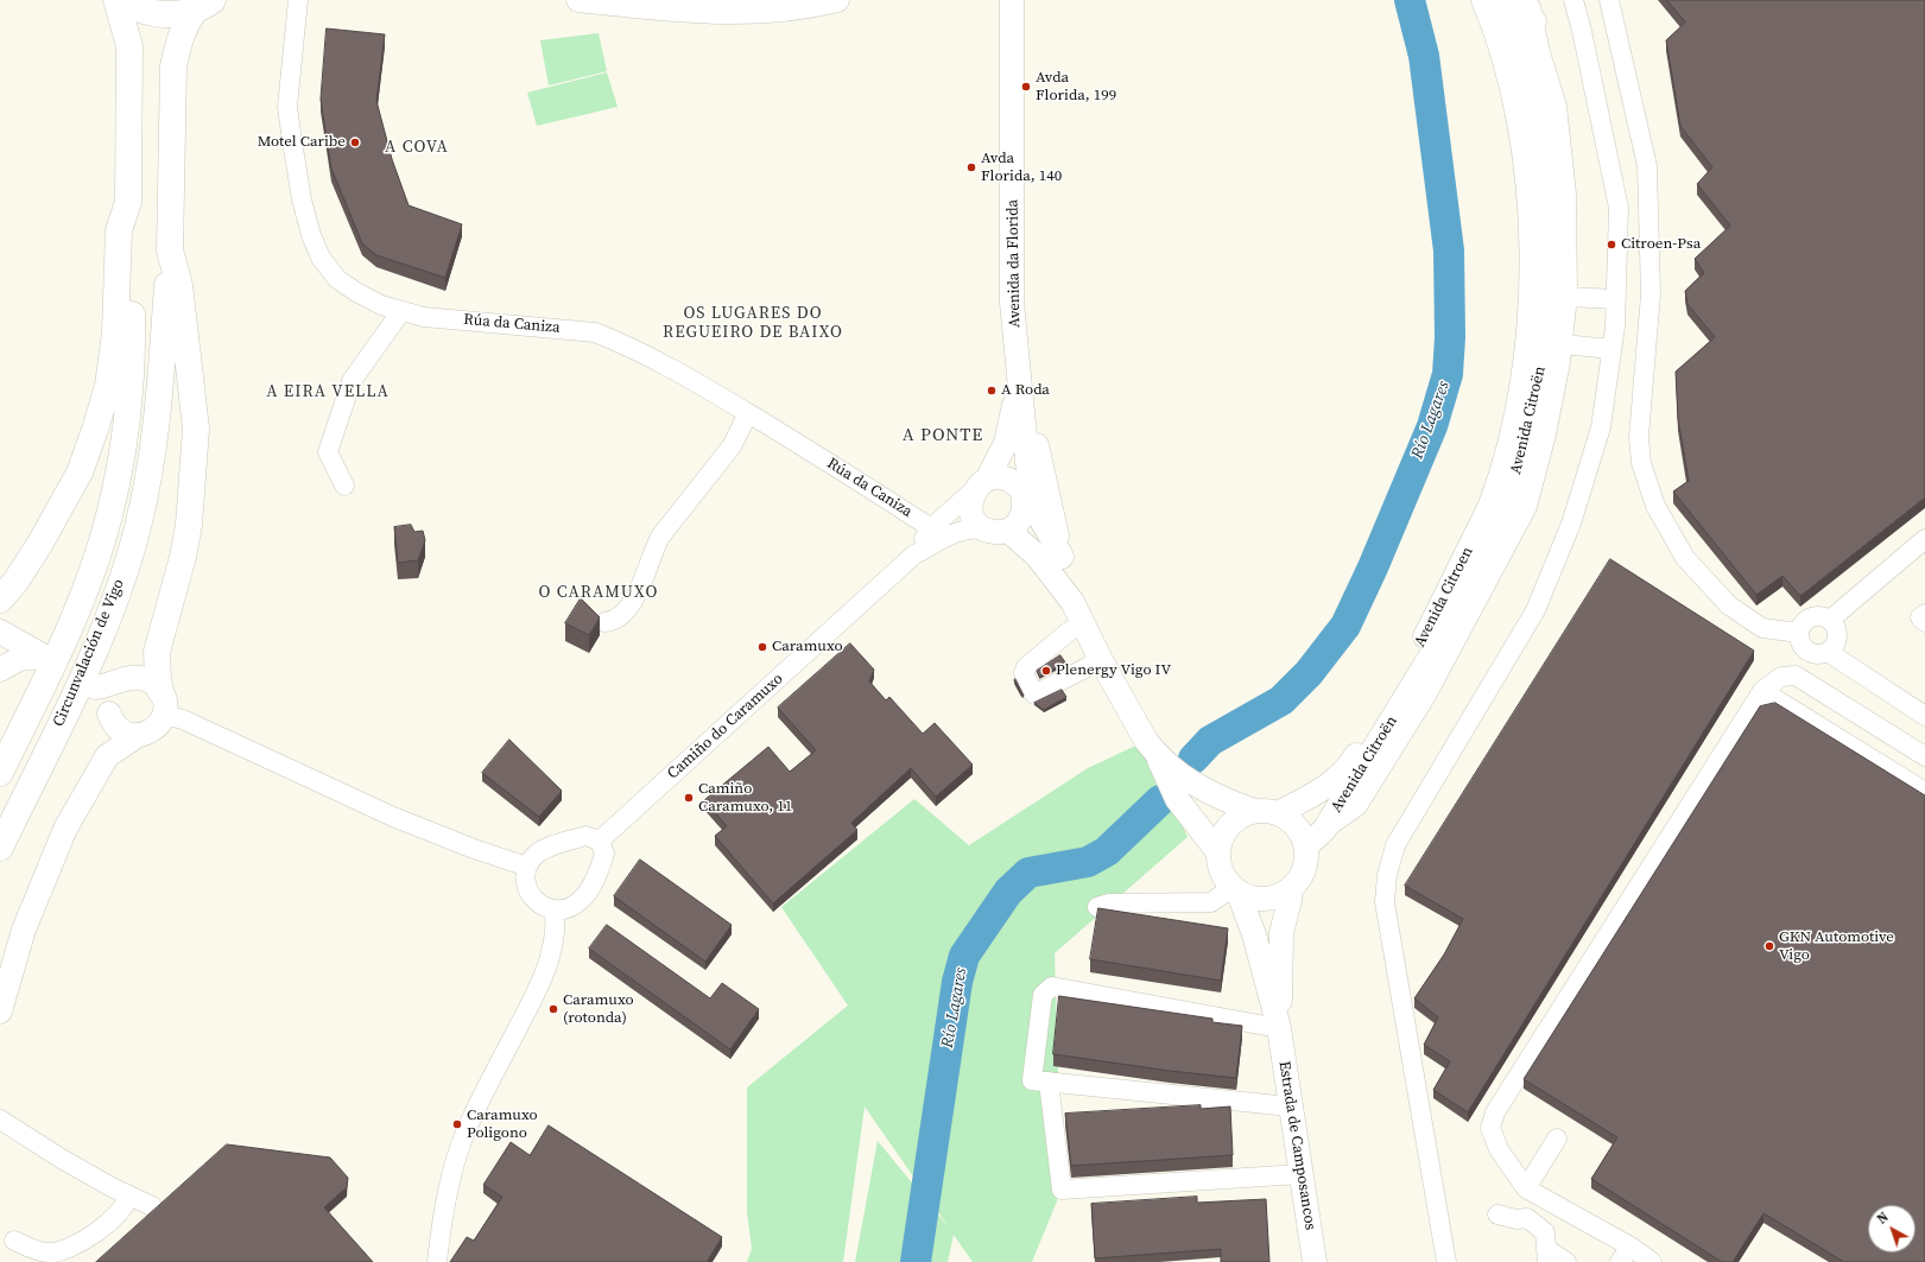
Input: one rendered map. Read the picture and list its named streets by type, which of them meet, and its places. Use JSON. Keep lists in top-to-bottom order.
{
  "streets": {
    "highway": ["Circunvalación de Vigo"],
    "main road": [
      "Avenida da Florida",
      "Avenida Citroën",
      "Avenida Citroen",
      "Estrada de Camposancos"
    ],
    "street": ["Rúa da Caniza", "Camiño do Caramuxo"]
  },
  "crossings": [
    ["Avenida da Florida", "Avenida Citroën"],
    ["Avenida da Florida", "Avenida Citroen"],
    ["Avenida da Florida", "Camiño do Caramuxo"],
    ["Avenida da Florida", "Estrada de Camposancos"],
    ["Rúa da Caniza", "Camiño do Caramuxo"],
    ["Avenida Citroën", "Avenida Citroen"],
    ["Avenida Citroën", "Estrada de Camposancos"],
    ["Avenida Citroen", "Estrada de Camposancos"]
  ],
  "districts": [
    "A COVA",
    "OS LUGARES DO REGUEIRO DE BAIXO",
    "A EIRA VELLA",
    "A PONTE",
    "O CARAMUXO"
  ],
  "water": ["Río Lagares"],
  "places": [
    "Avda Florida, 199",
    "Motel Caribe",
    "Avda Florida, 140",
    "Citroen-Psa",
    "A Roda",
    "Caramuxo",
    "Plenergy Vigo IV",
    "Camiño Caramuxo, 11",
    "GKN Automotive Vigo",
    "Caramuxo (rotonda)",
    "Caramuxo Poligono"
  ],
  "north": "top left"
}
